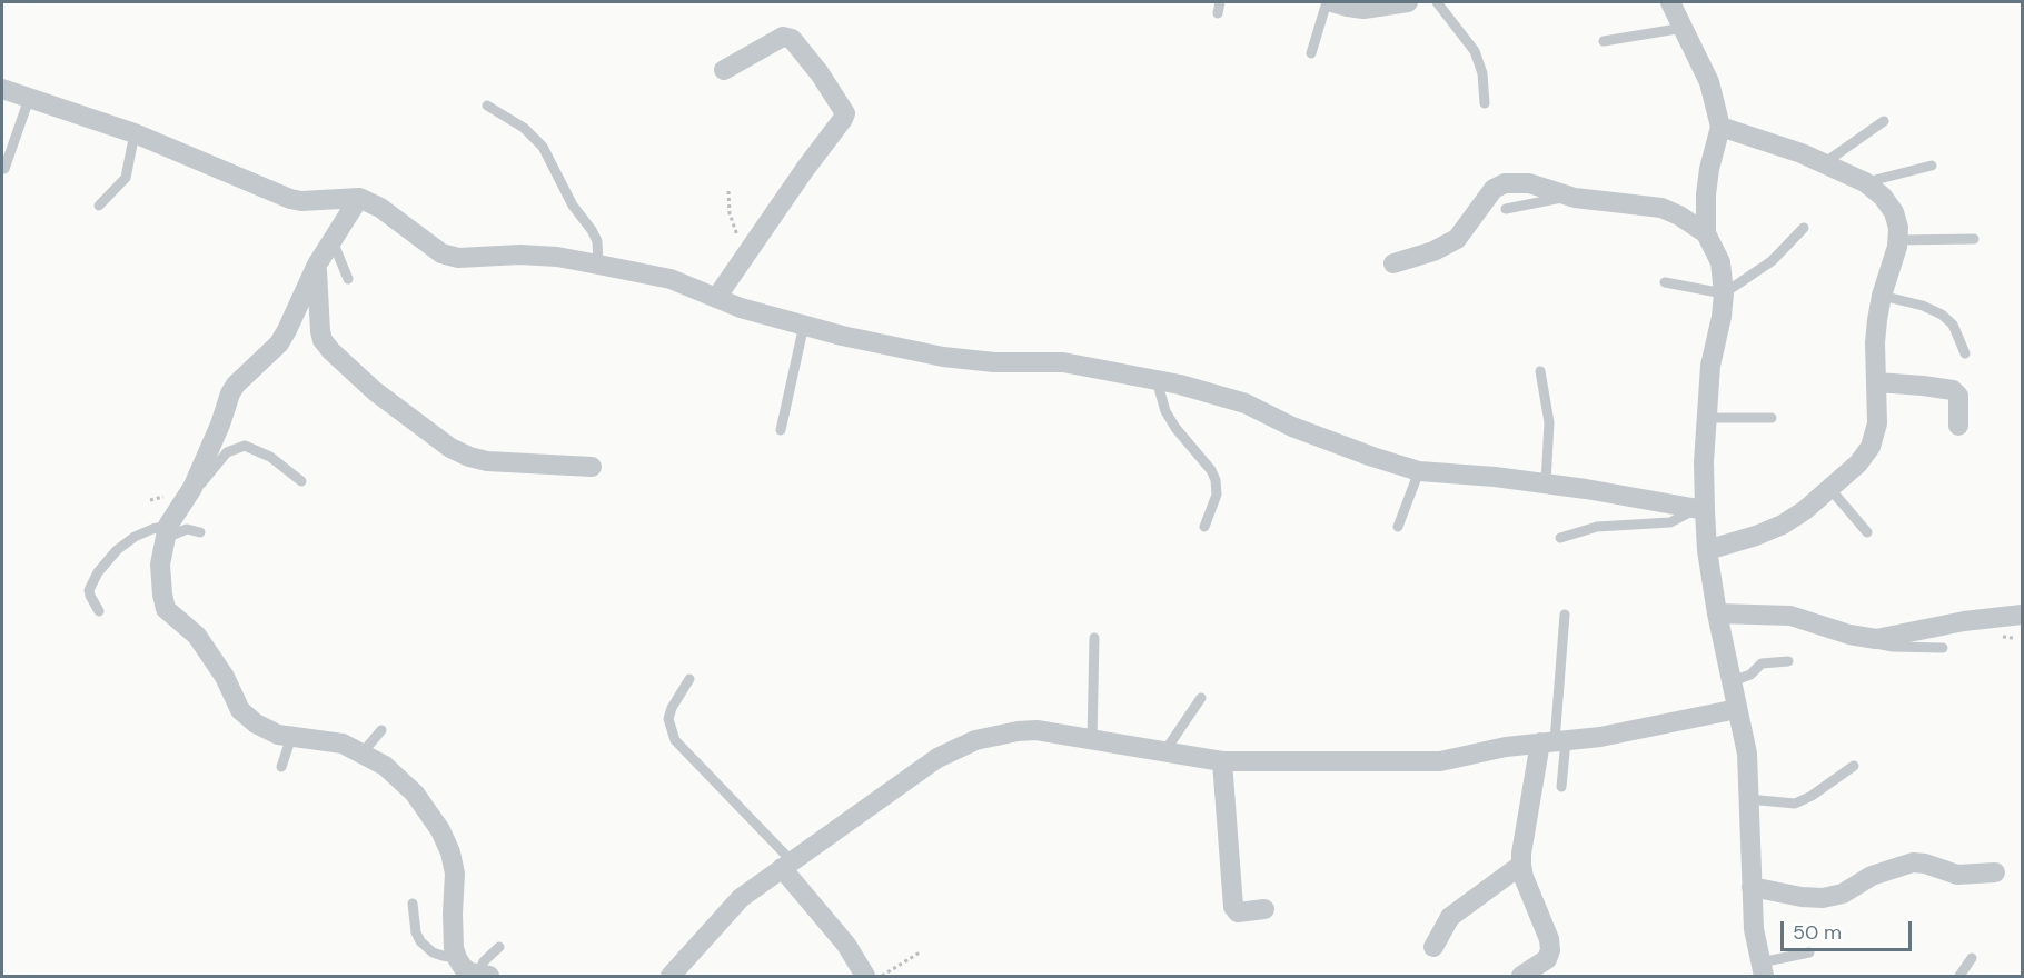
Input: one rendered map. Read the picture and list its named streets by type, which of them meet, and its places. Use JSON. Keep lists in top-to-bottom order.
{
  "scale_bar": "50 m"
}
